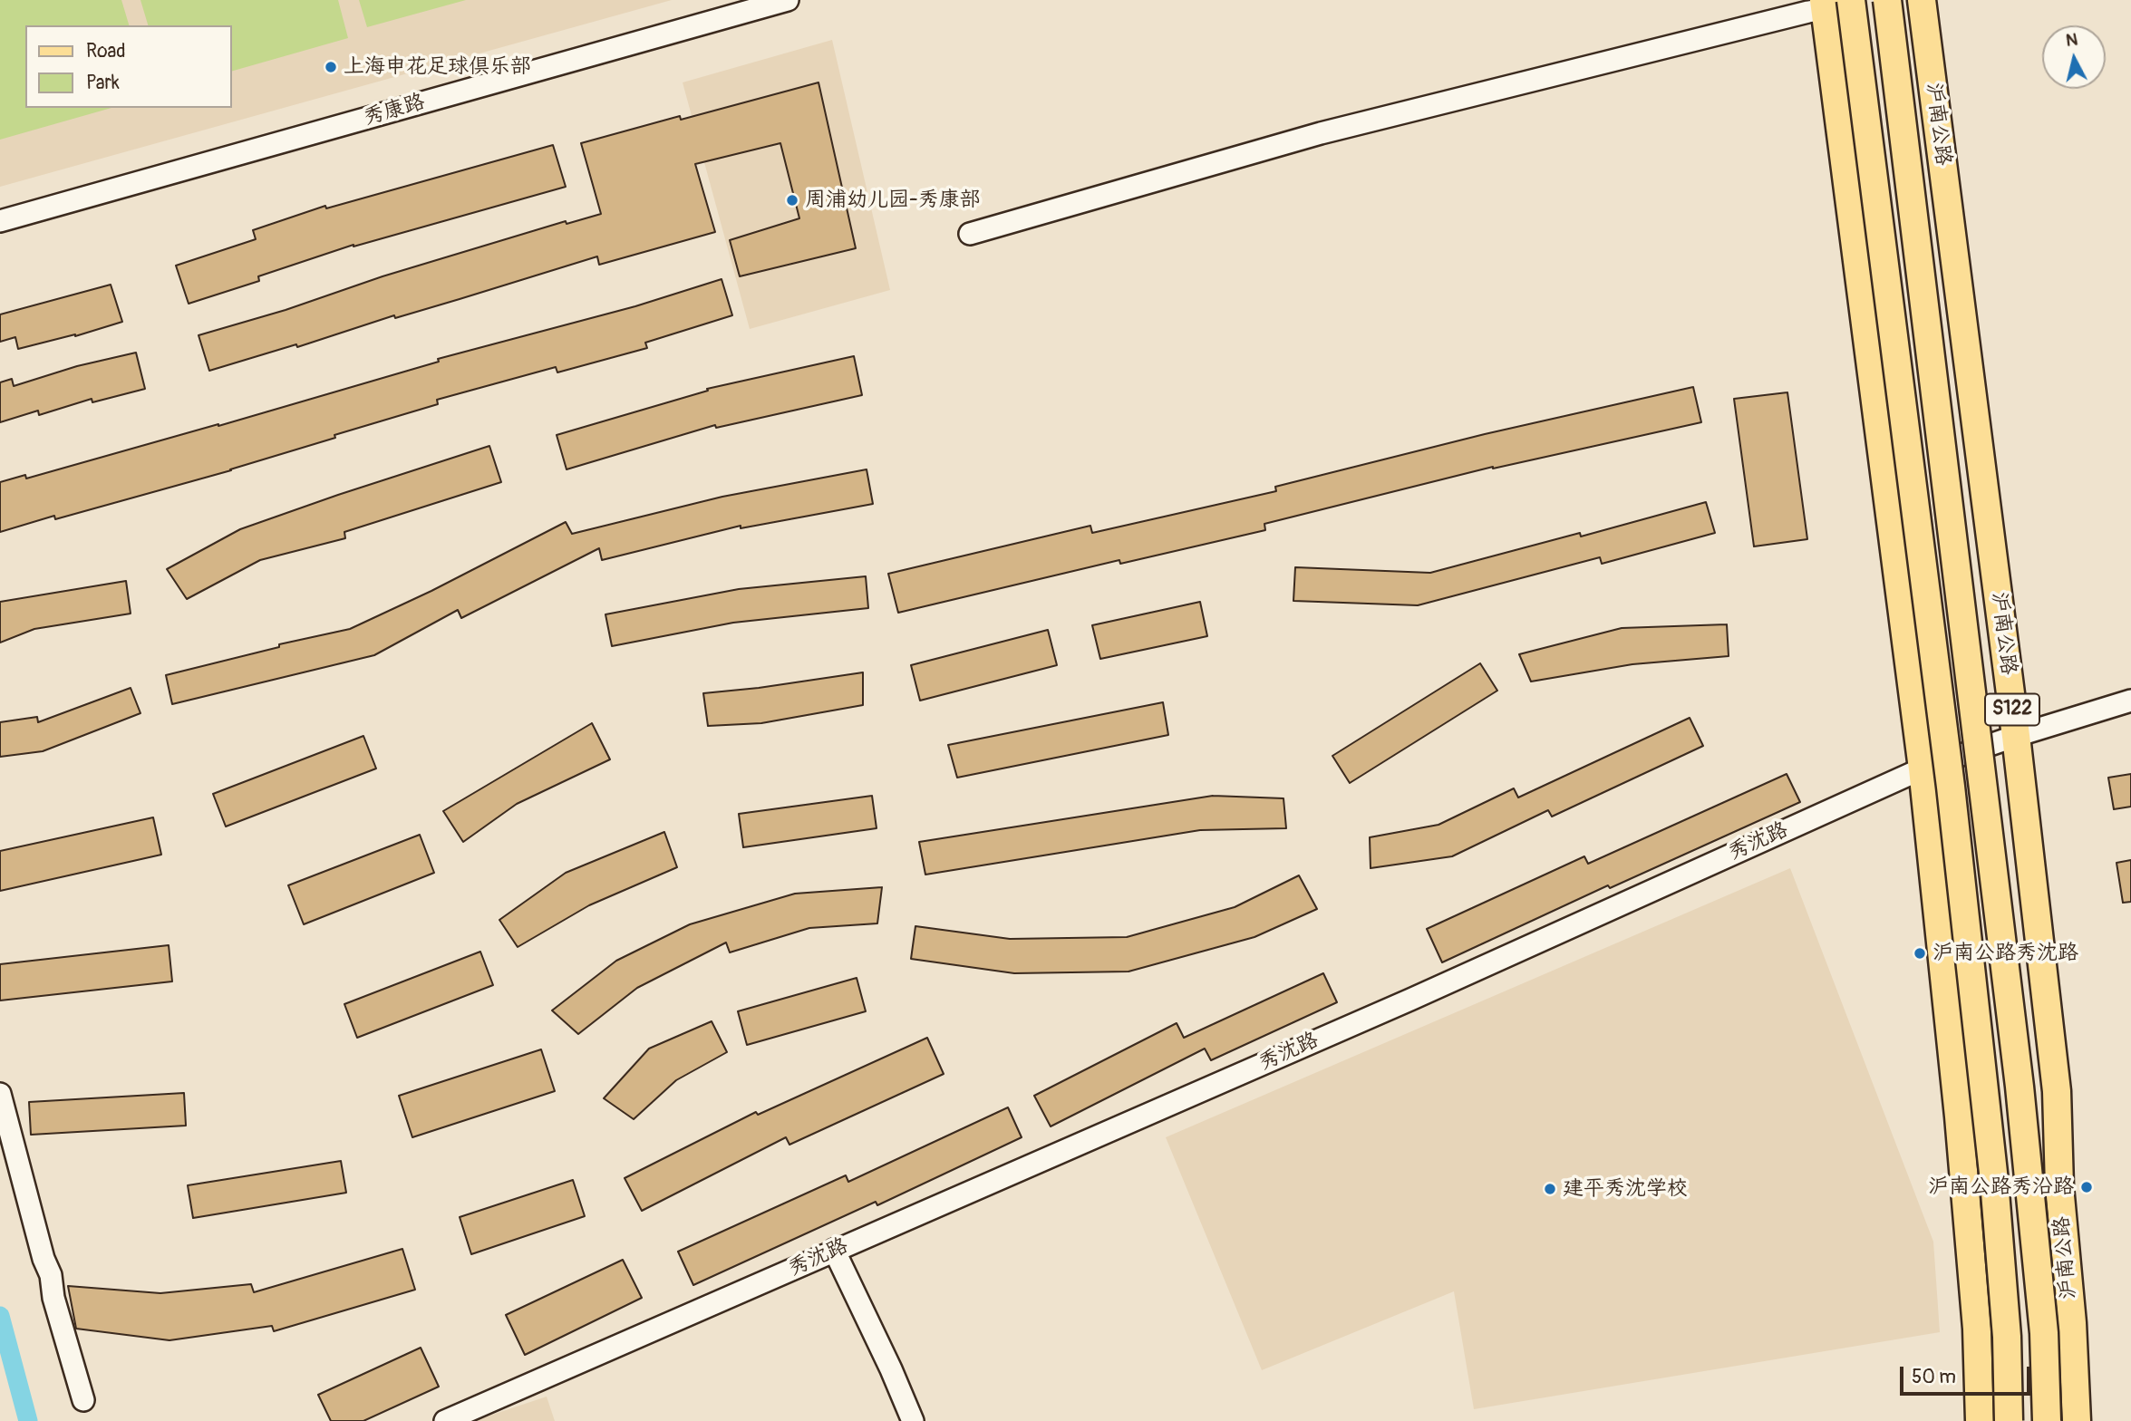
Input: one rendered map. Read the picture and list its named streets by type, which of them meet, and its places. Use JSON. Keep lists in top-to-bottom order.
{
  "streets": {
    "main road": ["沪南公路", "S122"],
    "street": ["秀康路", "秀沈路"]
  },
  "crossings": [
    ["沪南公路", "秀沈路"]
  ],
  "places": [
    "上海申花足球俱乐部",
    "周浦幼儿园-秀康部",
    "沪南公路秀沈路",
    "沪南公路秀沿路",
    "建平秀沈学校"
  ],
  "legend": ["Road", "Park"],
  "scale_bar": "50 m",
  "north": "top"
}
